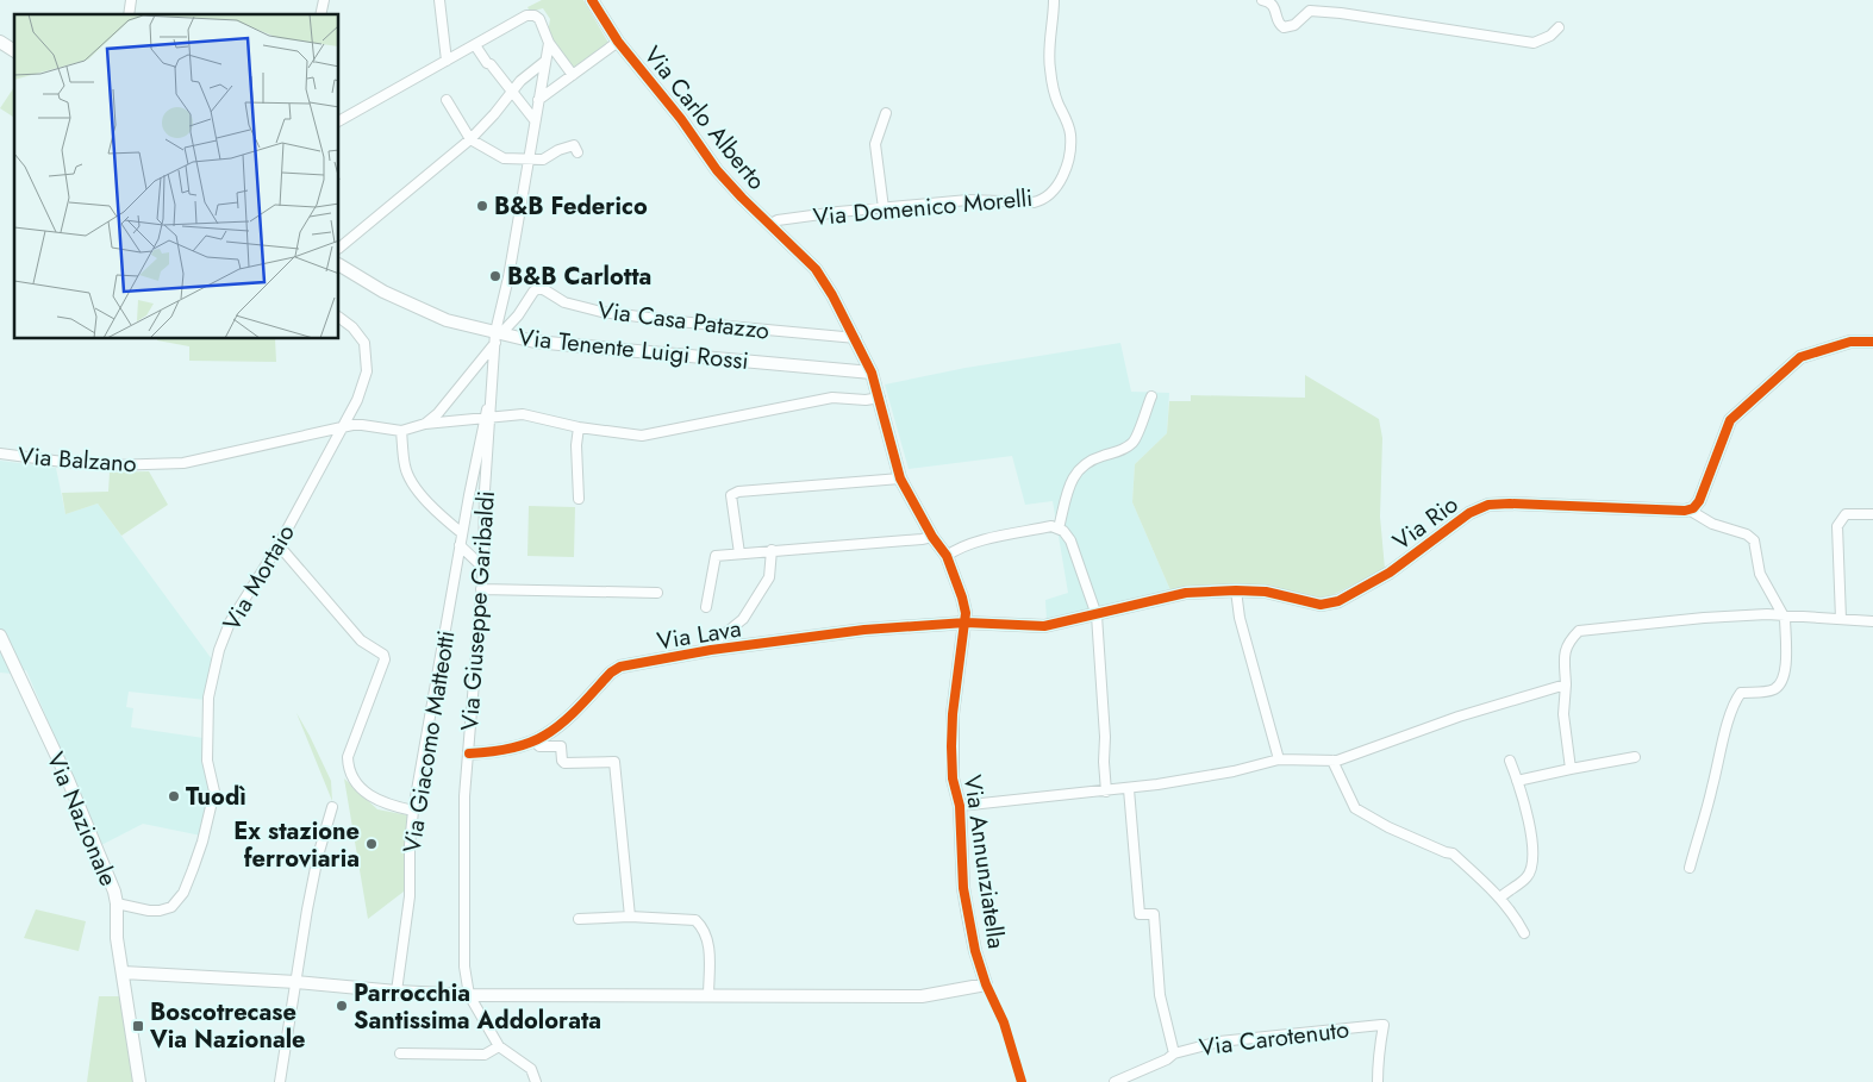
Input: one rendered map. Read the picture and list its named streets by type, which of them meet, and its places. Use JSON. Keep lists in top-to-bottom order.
{
  "streets": {
    "street": [
      "Via Carlo Alberto",
      "Via Domenico Morelli",
      "Via Casa Patazzo",
      "Via Tenente Luigi Rossi",
      "Via Balzano",
      "Via Rio",
      "Via Mortaio",
      "Via Giuseppe Garibaldi",
      "Via Lava",
      "Via Giacomo Matteotti",
      "Via Nazionale",
      "Via Annunziatella",
      "Via Carotenuto"
    ]
  },
  "crossings": [
    ["Via Carlo Alberto", "Via Domenico Morelli"],
    ["Via Carlo Alberto", "Via Casa Patazzo"],
    ["Via Carlo Alberto", "Via Tenente Luigi Rossi"],
    ["Via Carlo Alberto", "Via Annunziatella"],
    ["Via Casa Patazzo", "Via Tenente Luigi Rossi"],
    ["Via Casa Patazzo", "Via Giacomo Matteotti"],
    ["Via Tenente Luigi Rossi", "Via Giacomo Matteotti"],
    ["Via Tenente Luigi Rossi", "Via Annunziatella"],
    ["Via Balzano", "Via Mortaio"],
    ["Via Rio", "Via Lava"],
    ["Via Rio", "Via Annunziatella"],
    ["Via Mortaio", "Via Nazionale"],
    ["Via Giuseppe Garibaldi", "Via Lava"],
    ["Via Giuseppe Garibaldi", "Via Giacomo Matteotti"],
    ["Via Lava", "Via Annunziatella"]
  ],
  "places": {
    "other": [
      "B&B Federico",
      "B&B Carlotta",
      "Tuodì",
      "Ex stazione ferroviaria",
      "Parrocchia Santissima Addolorata"
    ],
    "transit": ["Boscotrecase Via Nazionale"]
  }
}
